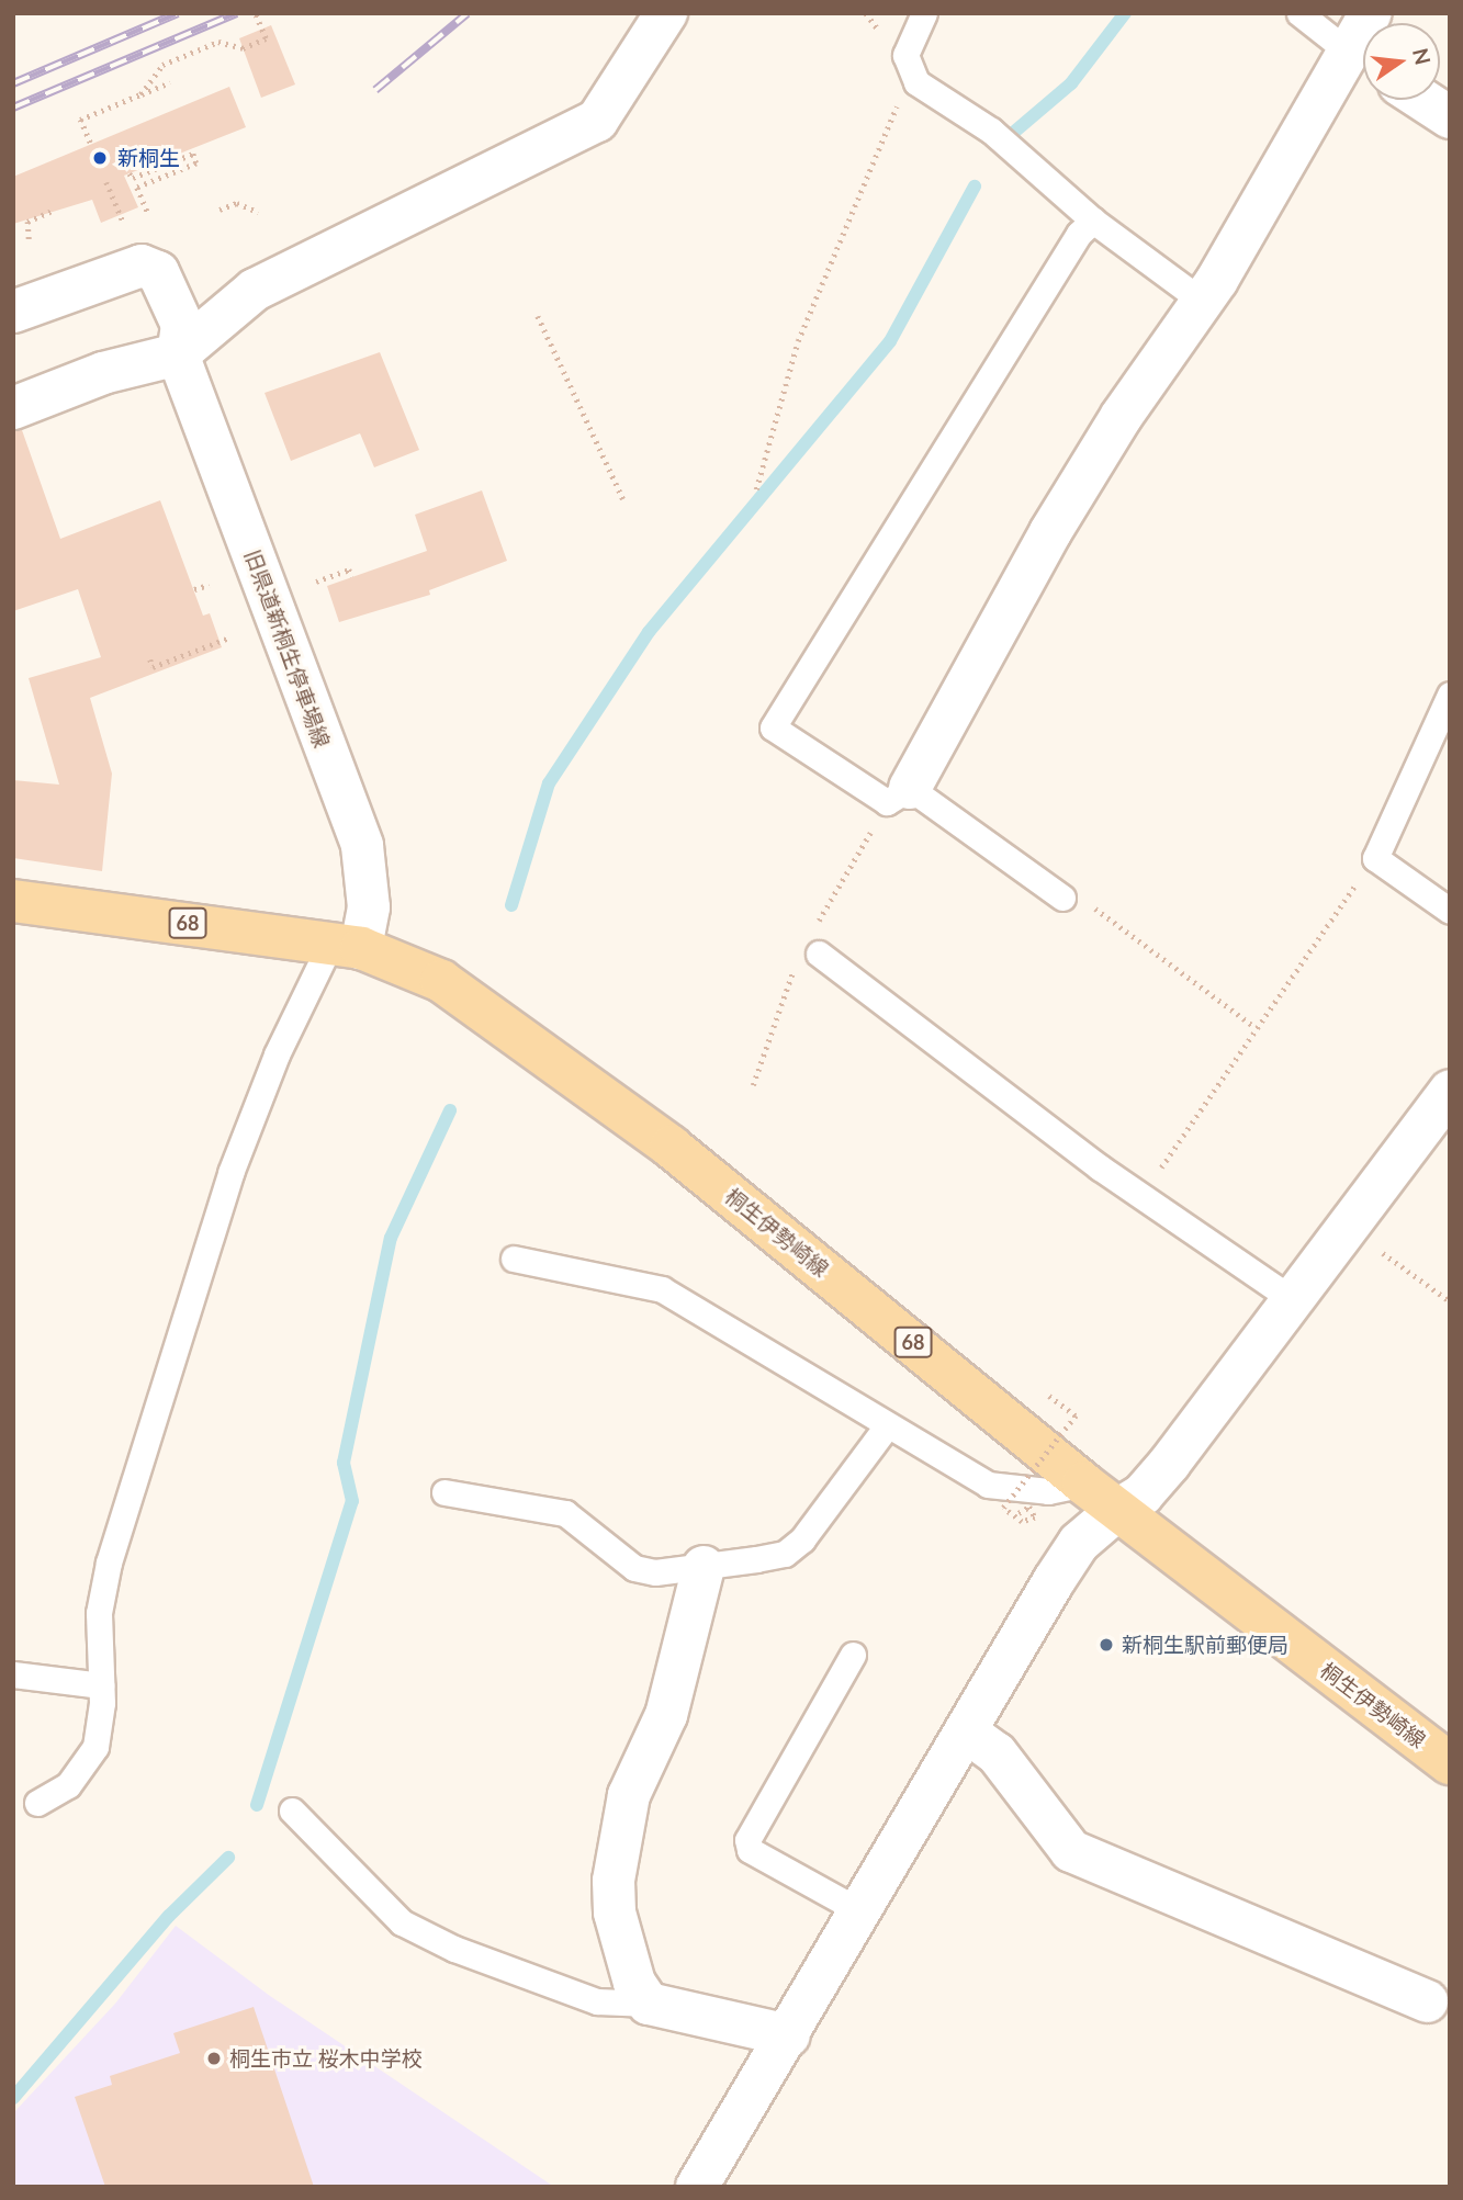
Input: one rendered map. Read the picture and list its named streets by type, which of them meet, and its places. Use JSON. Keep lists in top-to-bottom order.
{
  "streets": {
    "main road": ["68", "桐生伊勢崎線"],
    "street": ["旧県道新桐生停車場線"]
  },
  "crossings": [
    ["旧県道新桐生停車場線", "桐生伊勢崎線"]
  ],
  "places": ["新桐生", "新桐生駅前郵便局", "桐生市立 桜木中学校"],
  "north": "right"
}
